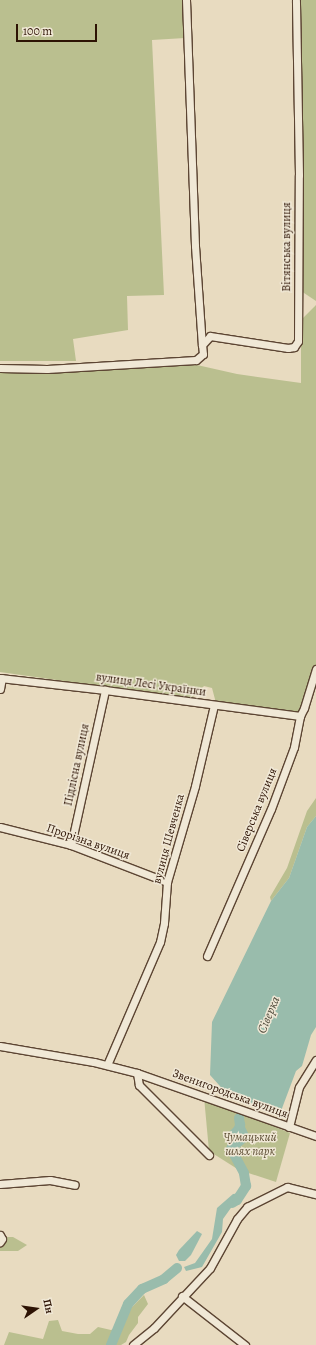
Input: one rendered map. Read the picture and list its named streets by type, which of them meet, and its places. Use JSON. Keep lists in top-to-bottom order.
{
  "streets": {
    "street": [
      "Вітянська вулиця",
      "вулиця Лесі Українки",
      "Підлісна вулиця",
      "Сіверська вулиця",
      "вулиця Шевченка",
      "Прорізна вулиця",
      "Звенигородська вулиця"
    ]
  },
  "crossings": [
    ["вулиця Лесі Українки", "Підлісна вулиця"],
    ["вулиця Лесі Українки", "Сіверська вулиця"],
    ["вулиця Лесі Українки", "вулиця Шевченка"],
    ["Підлісна вулиця", "Прорізна вулиця"],
    ["вулиця Шевченка", "Прорізна вулиця"],
    ["вулиця Шевченка", "Звенигородська вулиця"]
  ],
  "water": ["Сіверка"],
  "parks": ["Чумацький шлях парк"],
  "scale_bar": "100 m",
  "north": "right"
}
